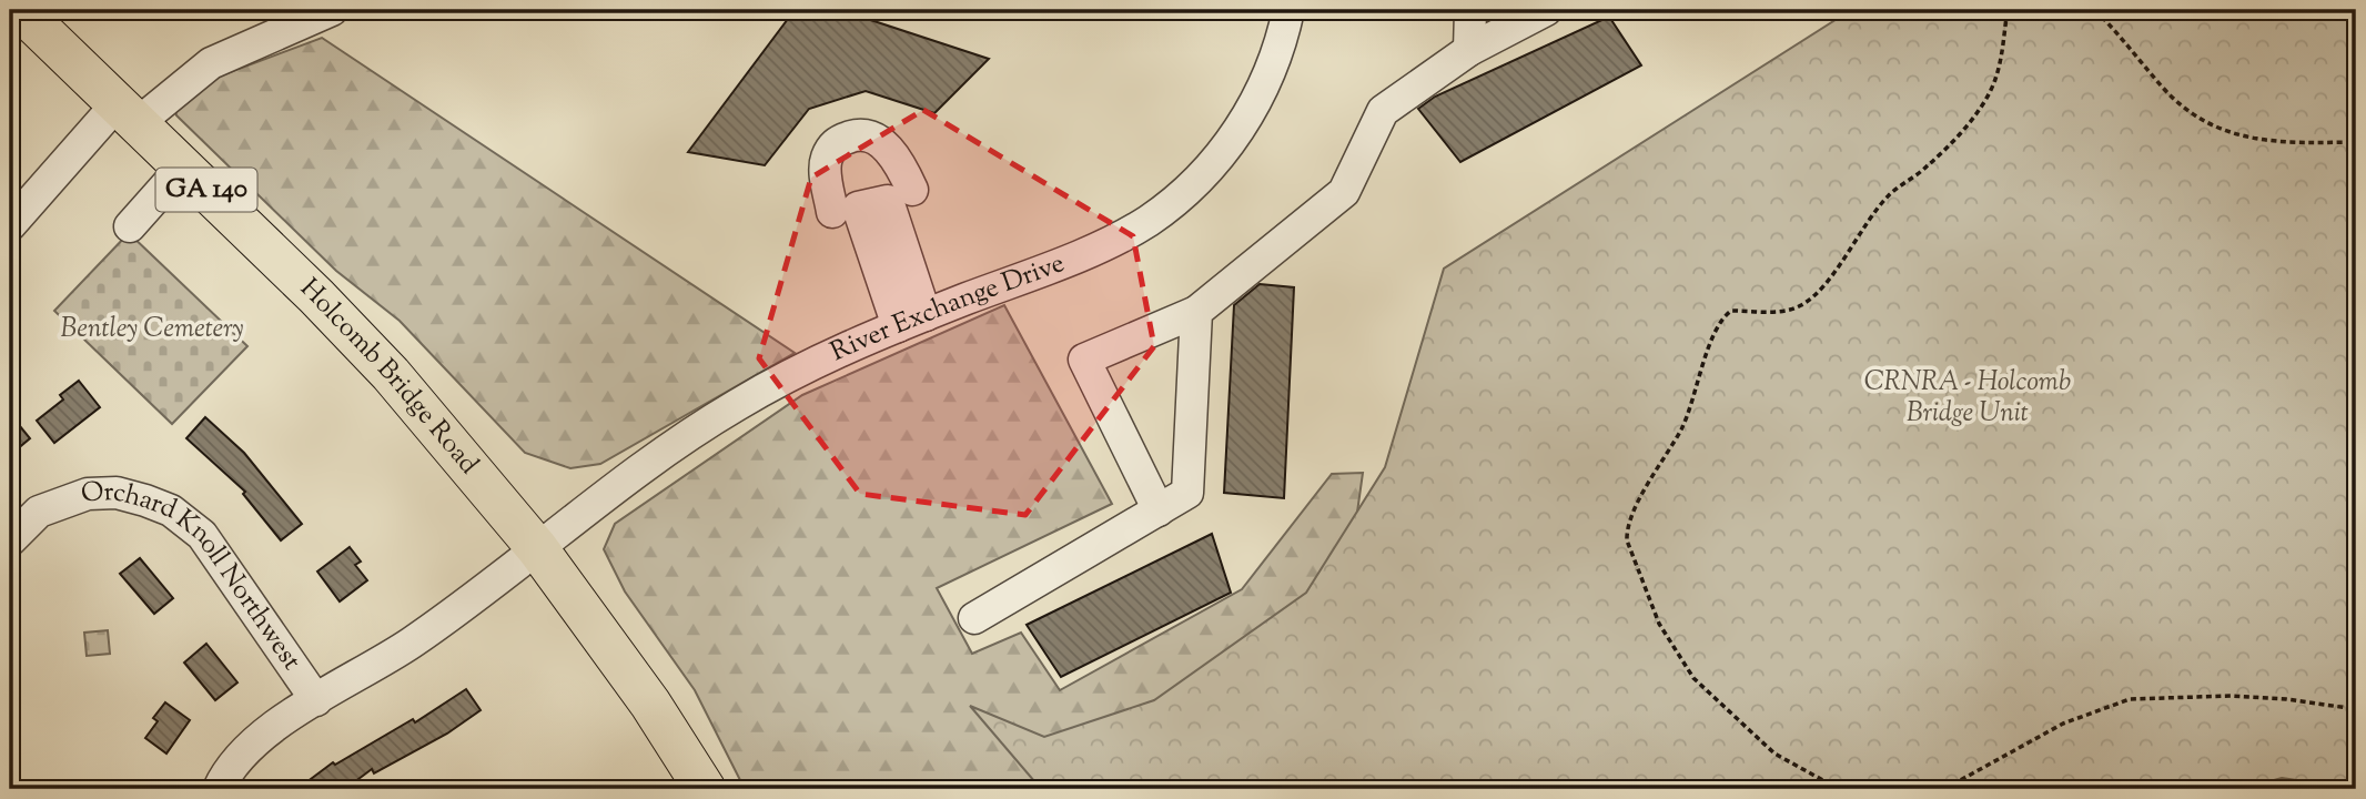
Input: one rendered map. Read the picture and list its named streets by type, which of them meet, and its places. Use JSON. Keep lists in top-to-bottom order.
{
  "streets": {
    "main road": ["GA 140", "Holcomb Bridge Road"],
    "street": ["River Exchange Drive", "Orchard Knoll Northwest"]
  },
  "crossings": [
    ["River Exchange Drive", "Holcomb Bridge Road"],
    ["River Exchange Drive", "Orchard Knoll Northwest"]
  ],
  "parks": ["Bentley Cemetery", "CRNRA - Holcomb Bridge Unit"]
}
